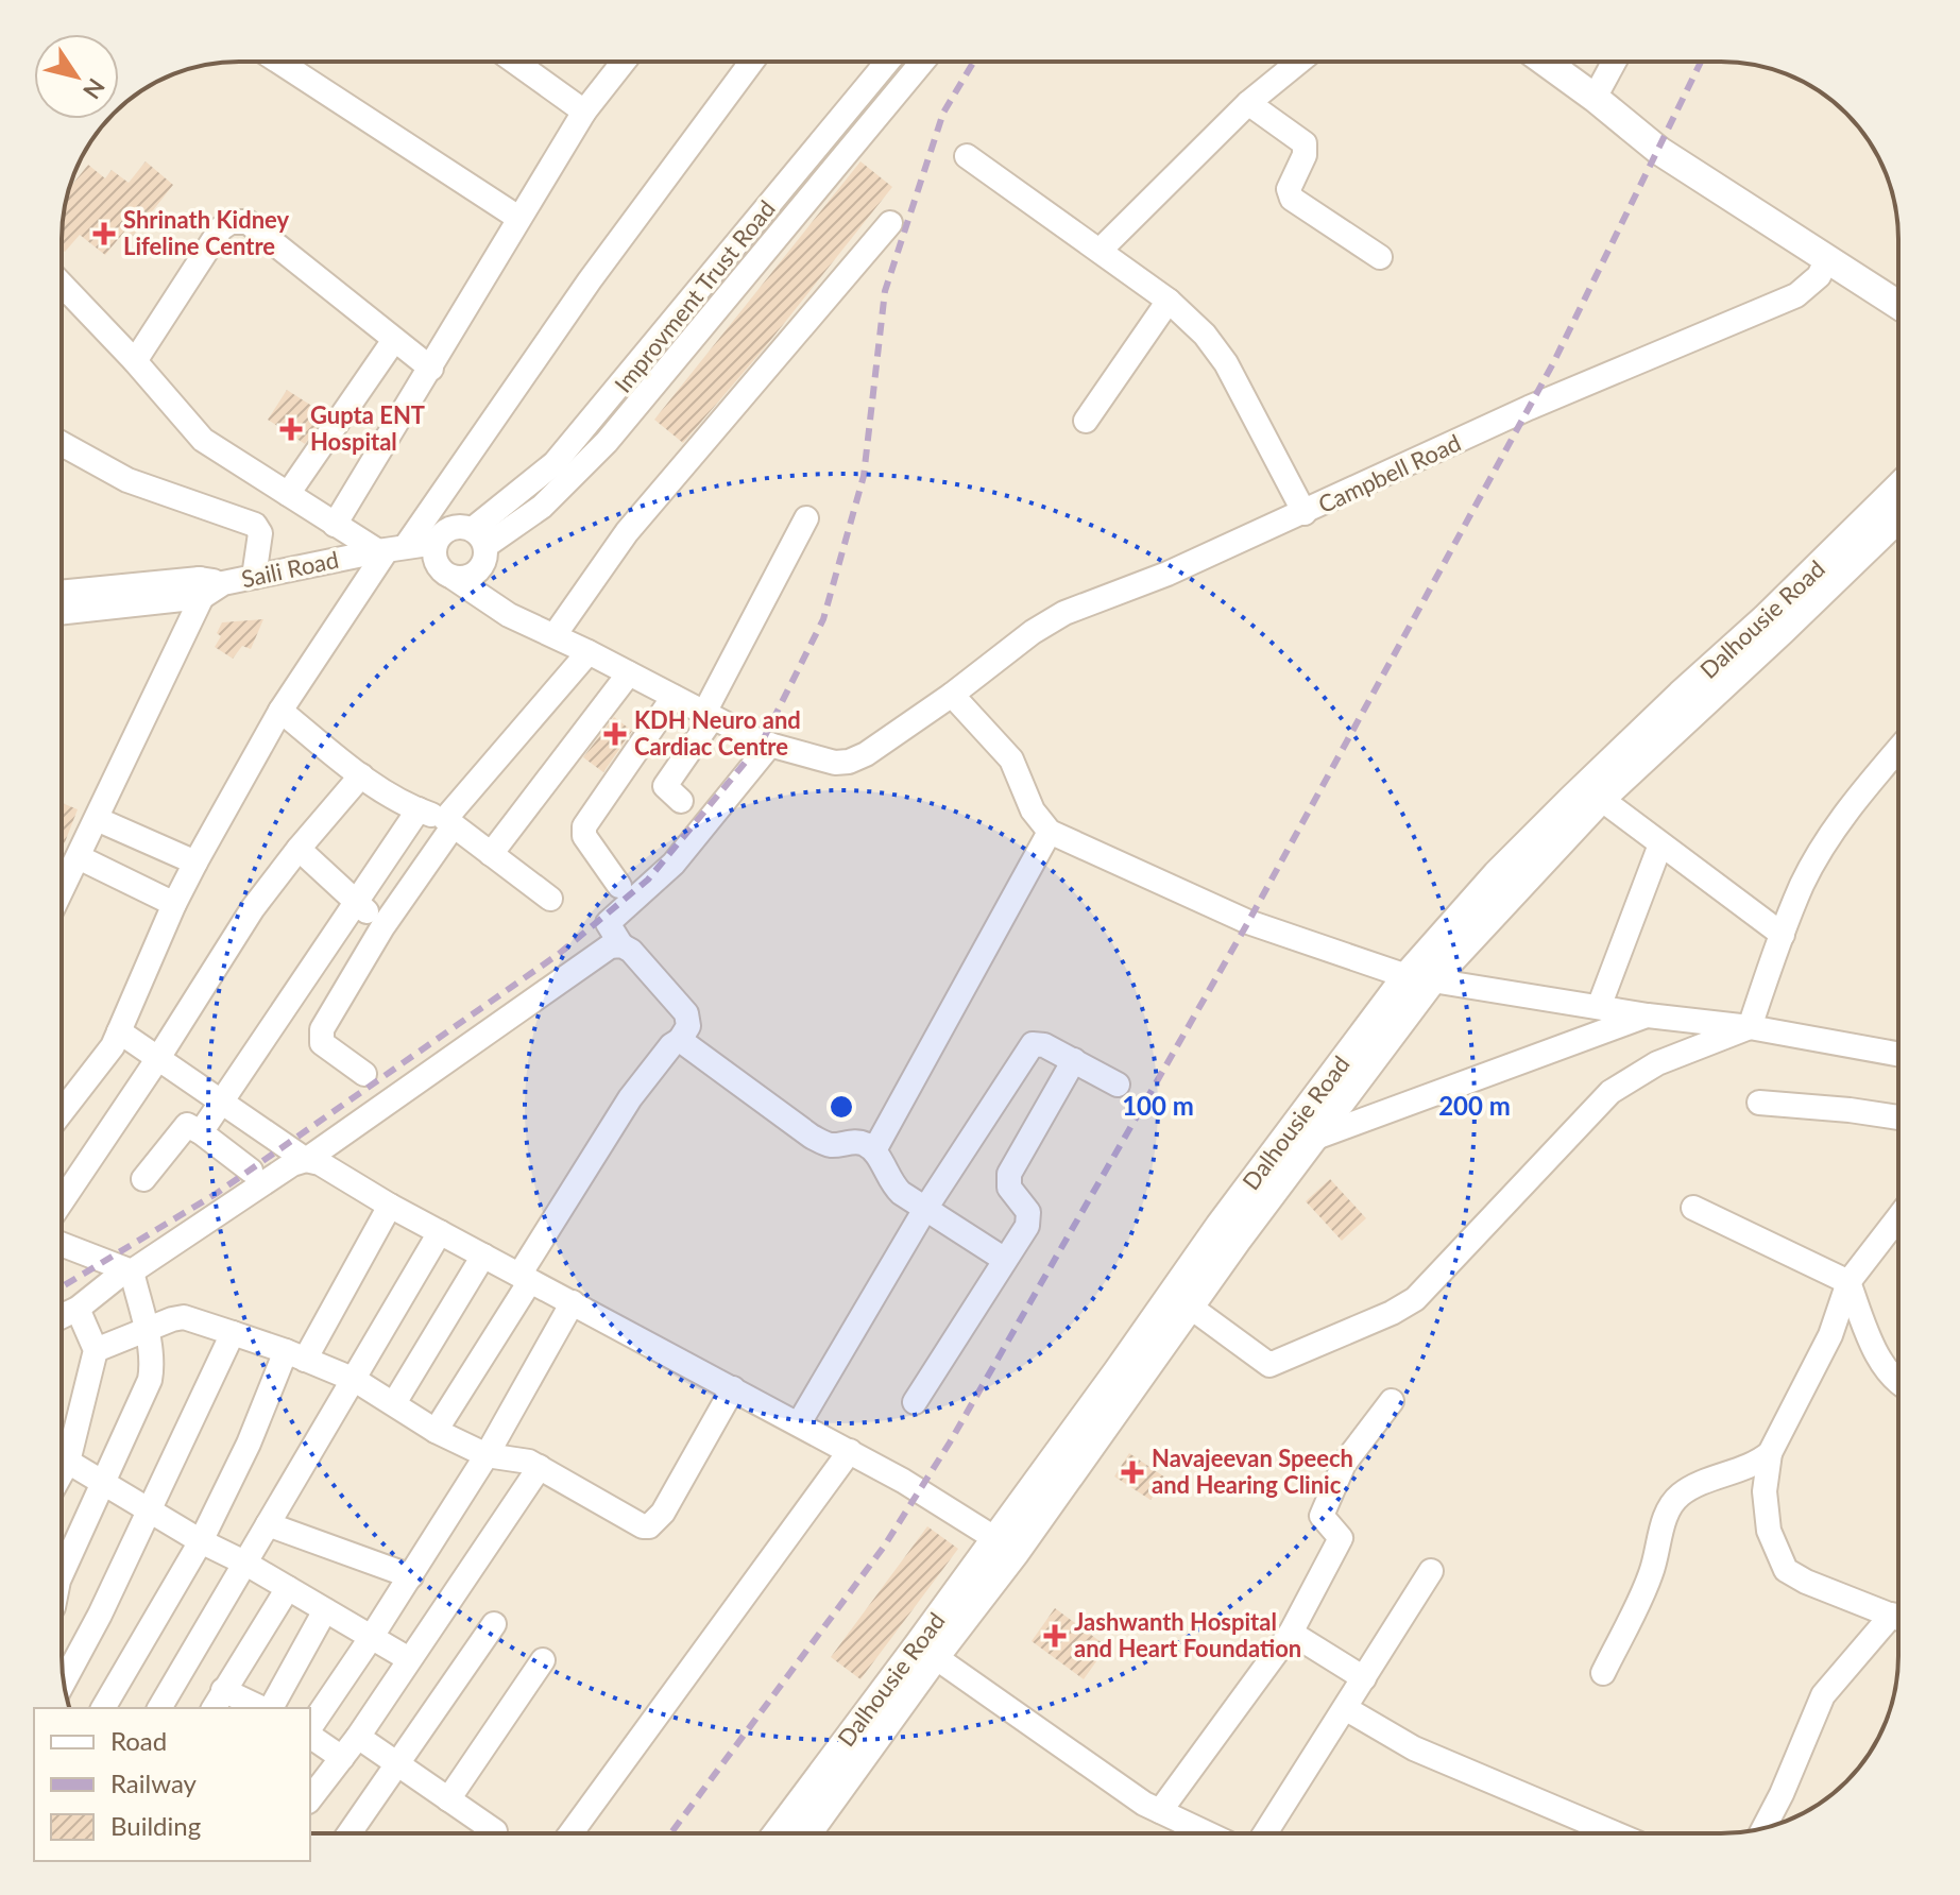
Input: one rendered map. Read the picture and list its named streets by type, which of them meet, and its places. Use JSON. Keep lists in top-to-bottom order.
{
  "streets": {
    "street": [
      "Improvment Trust Road",
      "Campbell Road",
      "Saili Road",
      "Dalhousie Road"
    ]
  },
  "crossings": [
    ["Improvment Trust Road", "Campbell Road"],
    ["Improvment Trust Road", "Saili Road"],
    ["Campbell Road", "Saili Road"]
  ],
  "places": {
    "health": [
      "Shrinath Kidney Lifeline Centre",
      "Gupta ENT Hospital",
      "KDH Neuro and Cardiac Centre",
      "Navajeevan Speech and Hearing Clinic",
      "Jashwanth Hospital and Heart Foundation"
    ]
  },
  "legend": ["Road", "Railway", "Building"],
  "north": "bottom right",
  "rings": ["100 m", "200 m"]
}
